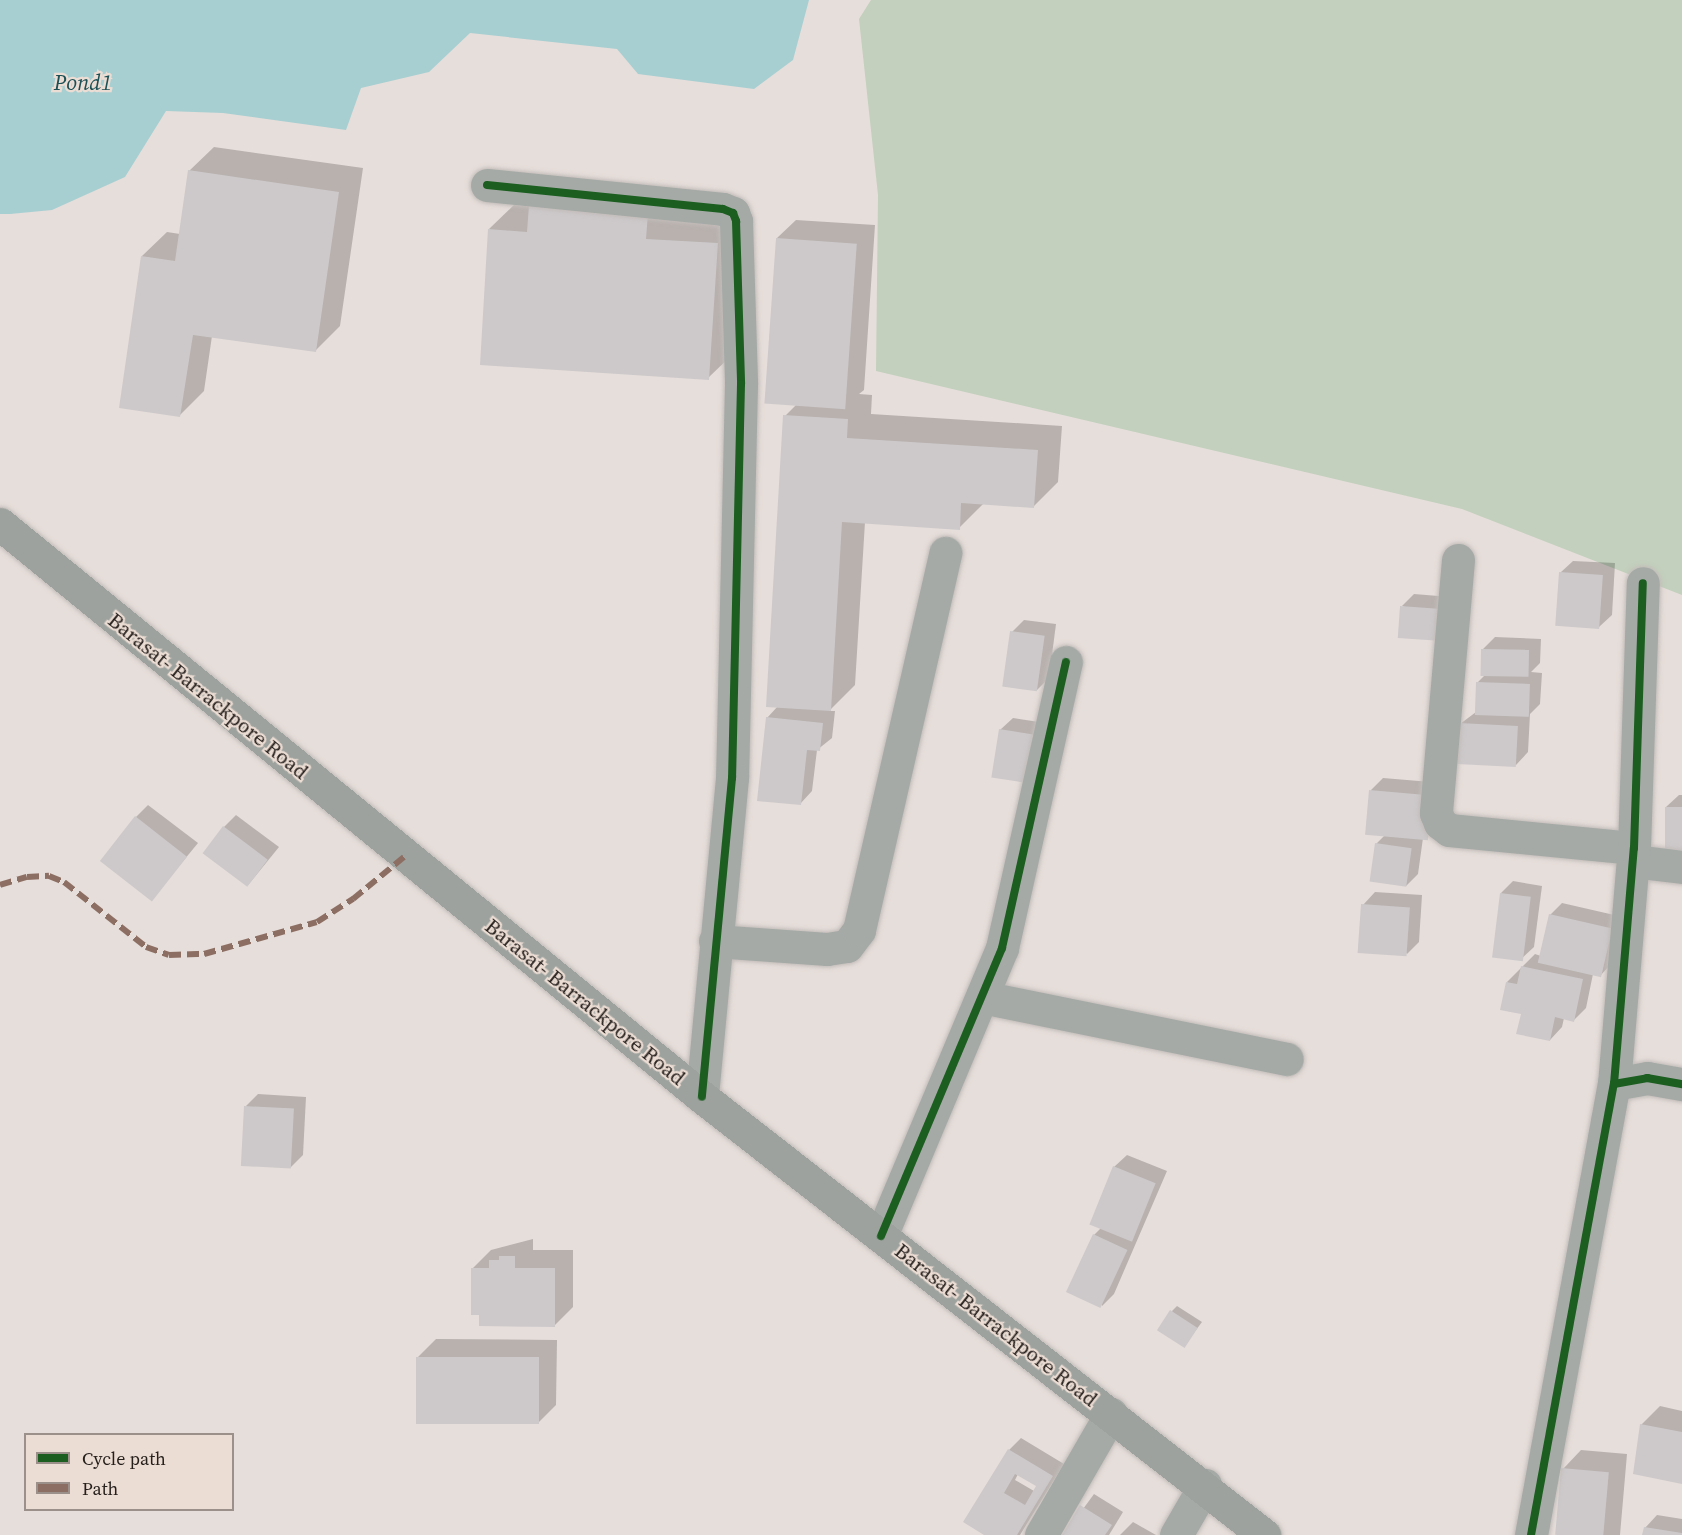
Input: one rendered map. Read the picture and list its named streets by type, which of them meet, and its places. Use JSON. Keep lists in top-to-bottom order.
{
  "streets": {
    "main road": ["Barasat- Barrackpore Road"]
  },
  "water": ["Pond1"],
  "legend": ["Cycle path", "Path"]
}
